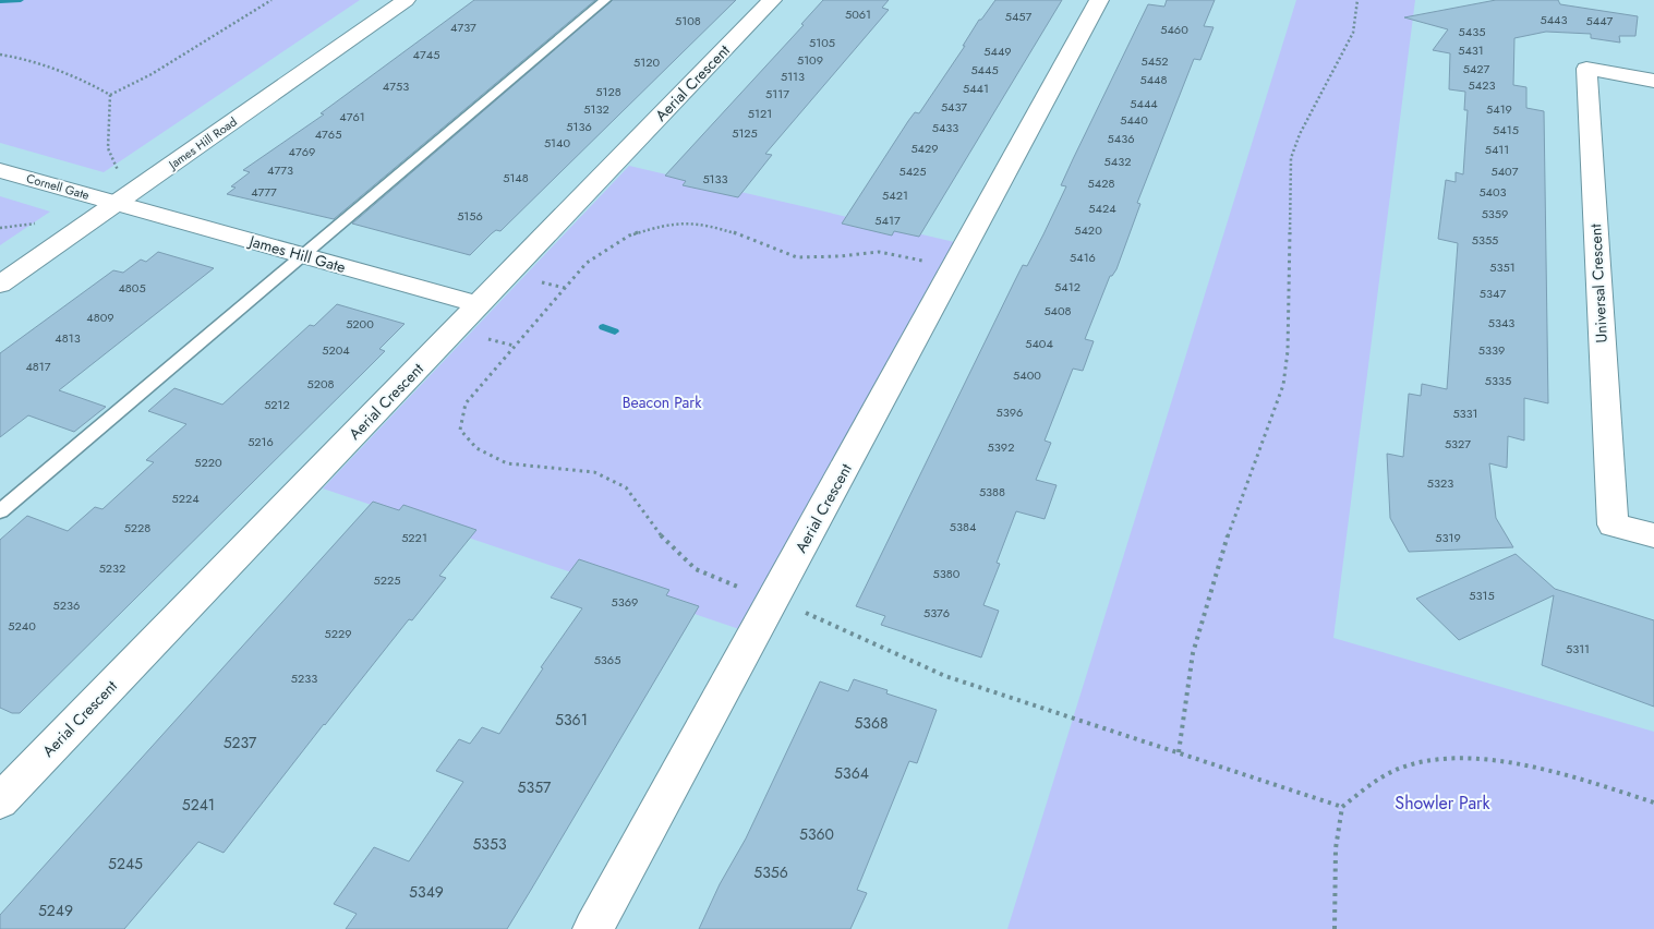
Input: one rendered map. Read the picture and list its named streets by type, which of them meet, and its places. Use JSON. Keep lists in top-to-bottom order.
{
  "streets": {
    "street": [
      "Aerial Crescent",
      "James Hill Road",
      "Cornell Gate",
      "James Hill Gate",
      "Universal Crescent"
    ]
  },
  "crossings": [
    ["Aerial Crescent", "James Hill Gate"],
    ["James Hill Road", "Cornell Gate"],
    ["James Hill Road", "James Hill Gate"],
    ["Cornell Gate", "James Hill Gate"]
  ],
  "parks": ["Beacon Park", "Showler Park"],
  "house_numbers": [
    "5061",
    "5457",
    "5443",
    "5108",
    "5447",
    "4737",
    "5460",
    "5435",
    "5105",
    "5431",
    "5449",
    "4745",
    "5109",
    "5452",
    "5120",
    "5427",
    "5445",
    "5113",
    "5448",
    "5423",
    "4753",
    "5441",
    "5128",
    "5117",
    "5444",
    "5437",
    "5132",
    "5419",
    "5121",
    "4761",
    "5440",
    "5136",
    "5433",
    "5415",
    "5125",
    "4765",
    "5436",
    "5140",
    "5429",
    "5411",
    "4769",
    "5432",
    "4773",
    "5425",
    "5407",
    "5148",
    "5133",
    "5428",
    "4777",
    "5403",
    "5421",
    "5424",
    "5359",
    "5156",
    "5417",
    "5420",
    "5355",
    "5416",
    "5351",
    "5412",
    "4805",
    "5347",
    "5408",
    "4809",
    "5343",
    "5200",
    "4813",
    "5404",
    "5204",
    "5339",
    "4817",
    "5400",
    "5335",
    "5208",
    "5212",
    "5396",
    "5331",
    "5216",
    "5327",
    "5392",
    "5220",
    "5323",
    "5388",
    "5224",
    "5384",
    "5228",
    "5221",
    "5319",
    "5232",
    "5380",
    "5225",
    "5315",
    "5369",
    "5236",
    "5376",
    "5240",
    "5229",
    "5311",
    "5365",
    "5233",
    "5361",
    "5368",
    "5237",
    "5364",
    "5357",
    "5241",
    "5360",
    "5353",
    "5245",
    "5356",
    "5349",
    "5249"
  ]
}
